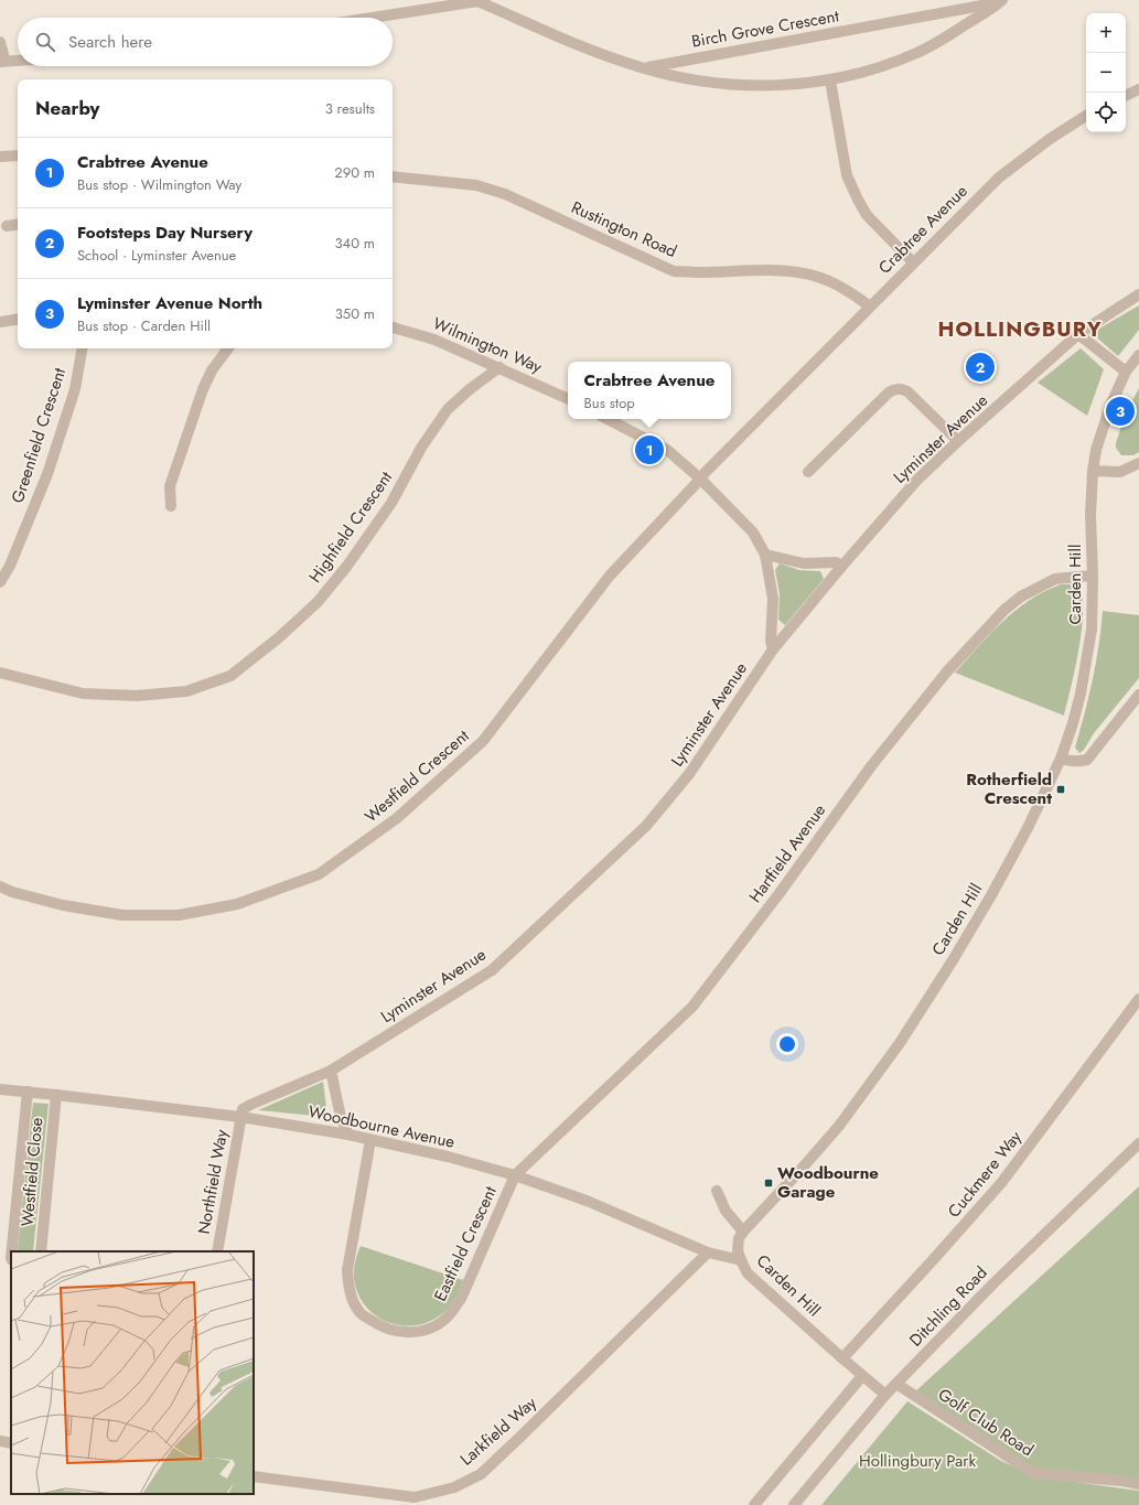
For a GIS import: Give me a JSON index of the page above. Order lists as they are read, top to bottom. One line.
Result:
{"streets":{"street":["Birch Grove Crescent","Rustington Road","Crabtree Avenue","Wilmington Way","Greenfield Crescent","Lyminster Avenue","Highfield Crescent","Carden Hill","Westfield Crescent","Hartfield Avenue","Woodbourne Avenue","Westfield Close","Cuckmere Way","Northfield Way","Eastfield Crescent","Ditchling Road","Golf Club Road","Larkfield Way"]},"crossings":[["Rustington Road","Crabtree Avenue"],["Crabtree Avenue","Westfield Crescent"],["Wilmington Way","Highfield Crescent"],["Lyminster Avenue","Woodbourne Avenue"],["Lyminster Avenue","Northfield Way"],["Carden Hill","Hartfield Avenue"],["Carden Hill","Woodbourne Avenue"],["Carden Hill","Cuckmere Way"],["Carden Hill","Ditchling Road"],["Hartfield Avenue","Woodbourne Avenue"],["Hartfield Avenue","Eastfield Crescent"],["Woodbourne Avenue","Westfield Close"],["Woodbourne Avenue","Northfield Way"],["Woodbourne Avenue","Eastfield Crescent"],["Woodbourne Avenue","Larkfield Way"],["Ditchling Road","Golf Club Road"]],"districts":["HOLLINGBURY"],"parks":["Hollingbury Park"],"places":{"transit":["Rotherfield Crescent","Woodbourne Garage"]},"page":{"map_buttons":["+","−"],"search":"Search here","heading":["Nearby","3 results"],"list":[{"mark":"1","name":"Crabtree Avenue","note":"Bus stop · Wilmington Way","value":"290 m"},{"mark":"2","name":"Footsteps Day Nursery","note":"School · Lyminster Avenue","value":"340 m"},{"mark":"3","name":"Lyminster Avenue North","note":"Bus stop · Carden Hill","value":"350 m"}],"pins":["2","3","1"],"popup":["Crabtree Avenue","Bus stop"]}}
